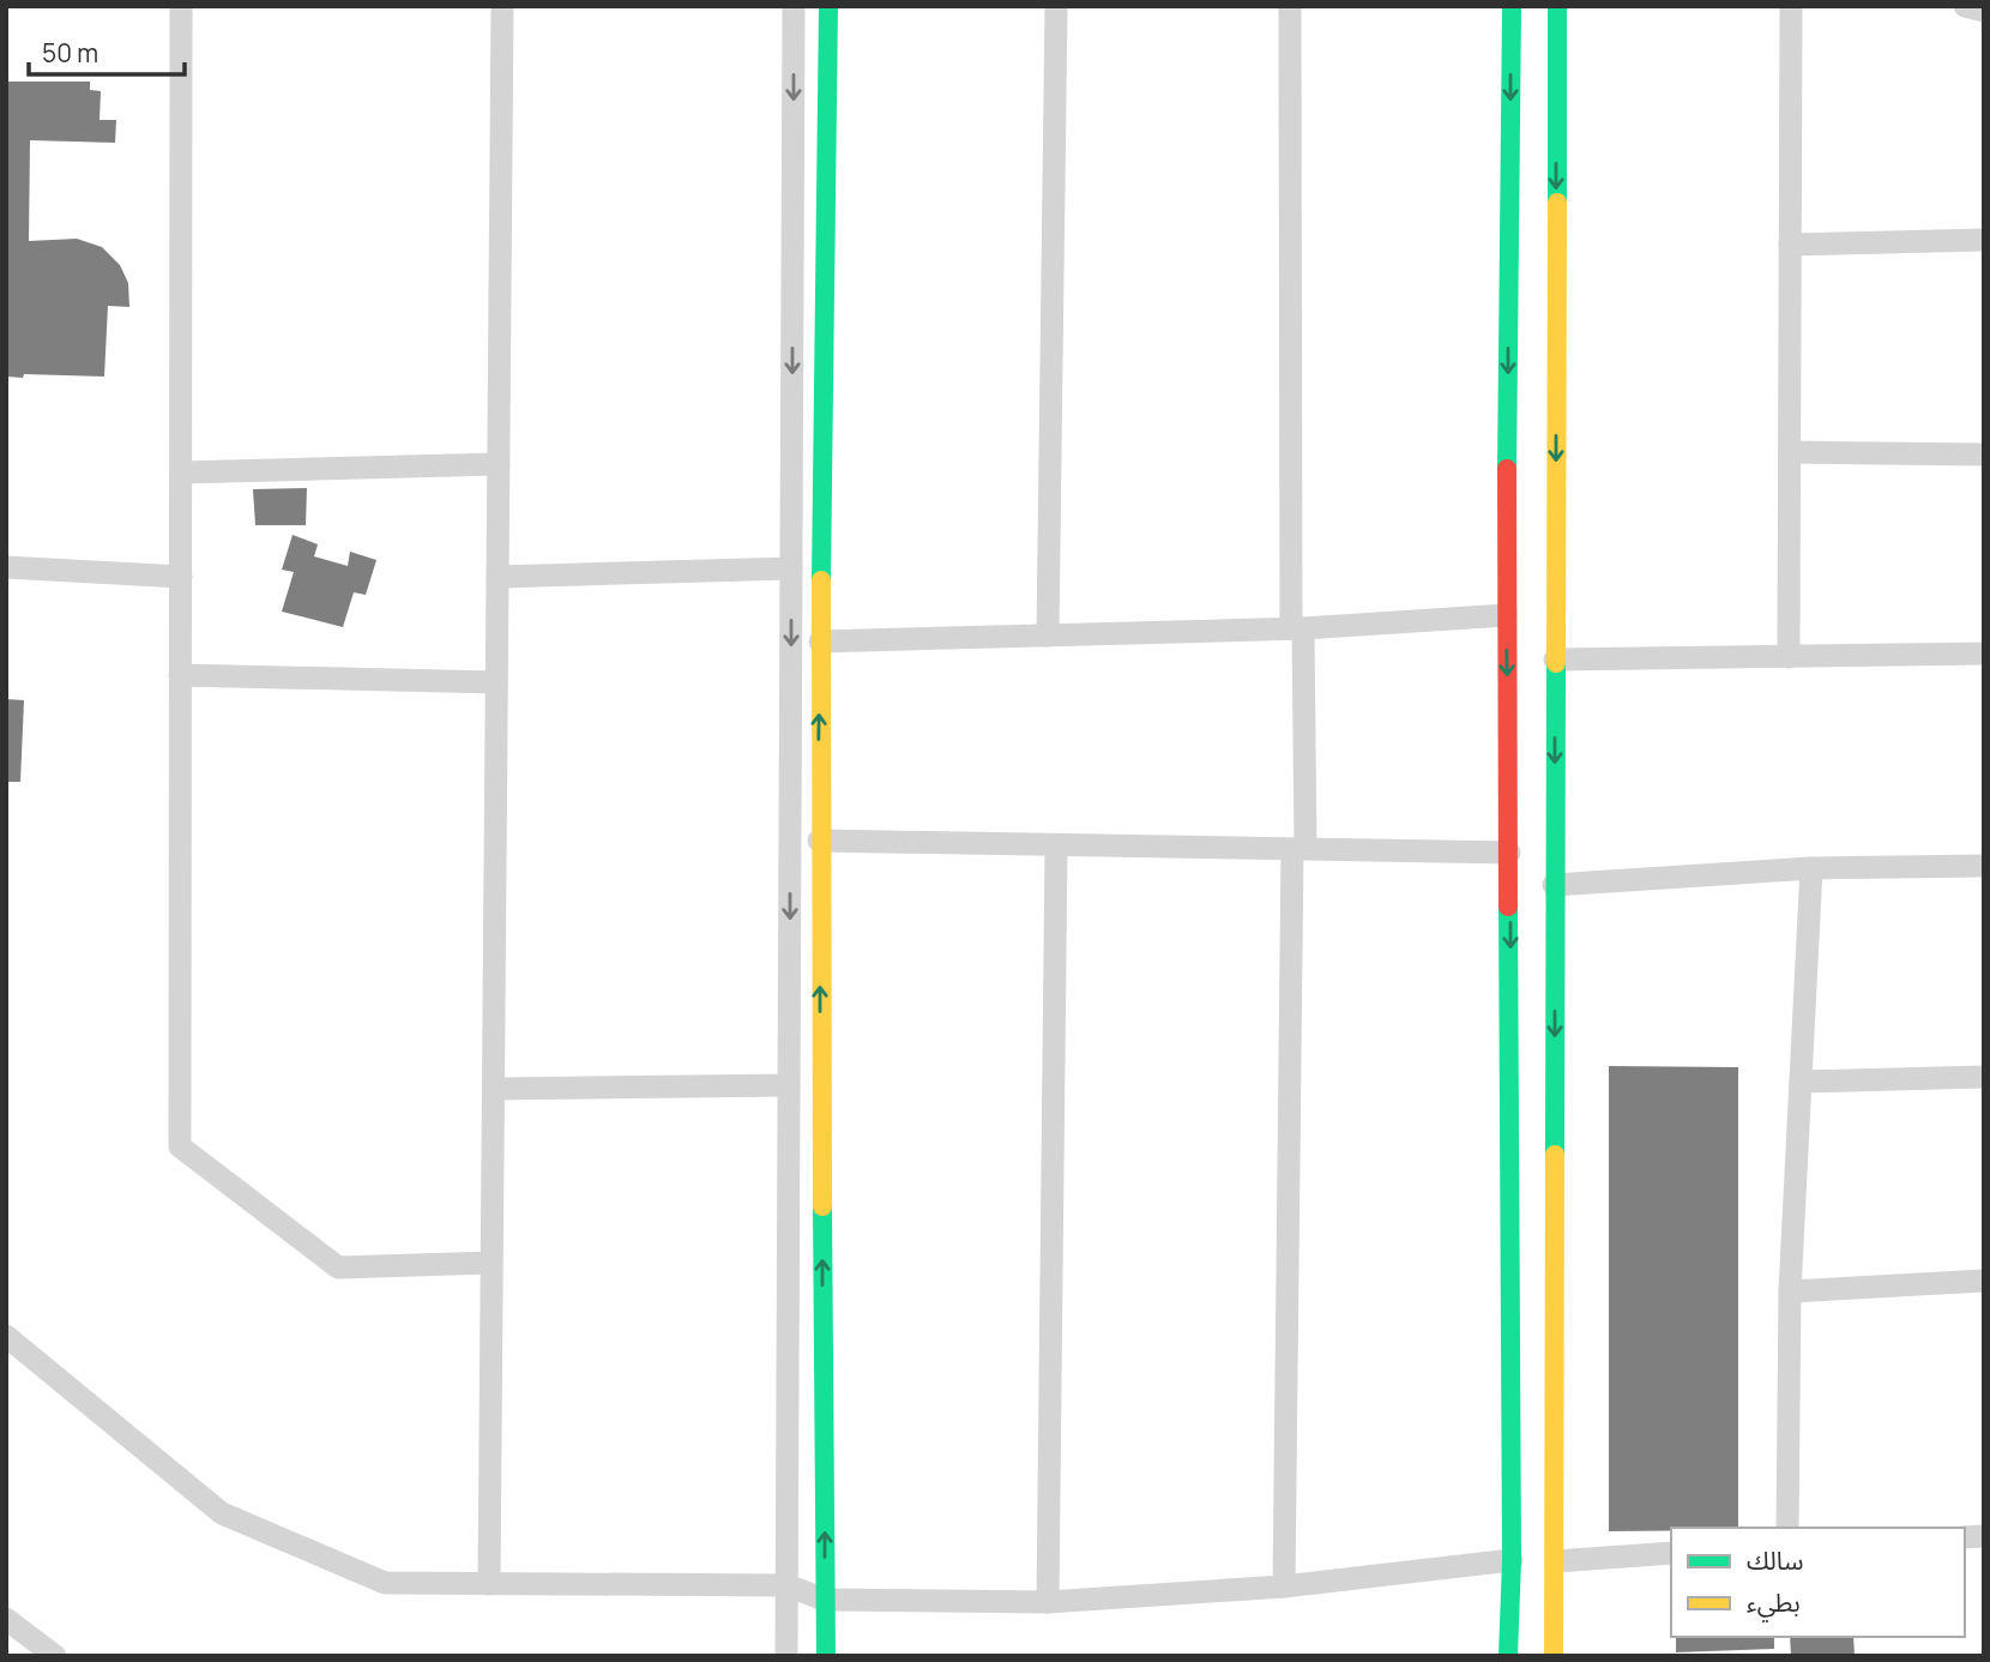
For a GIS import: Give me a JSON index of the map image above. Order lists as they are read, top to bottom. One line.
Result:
{"legend":["سالك","بطيء"],"scale_bar":"50 m"}
